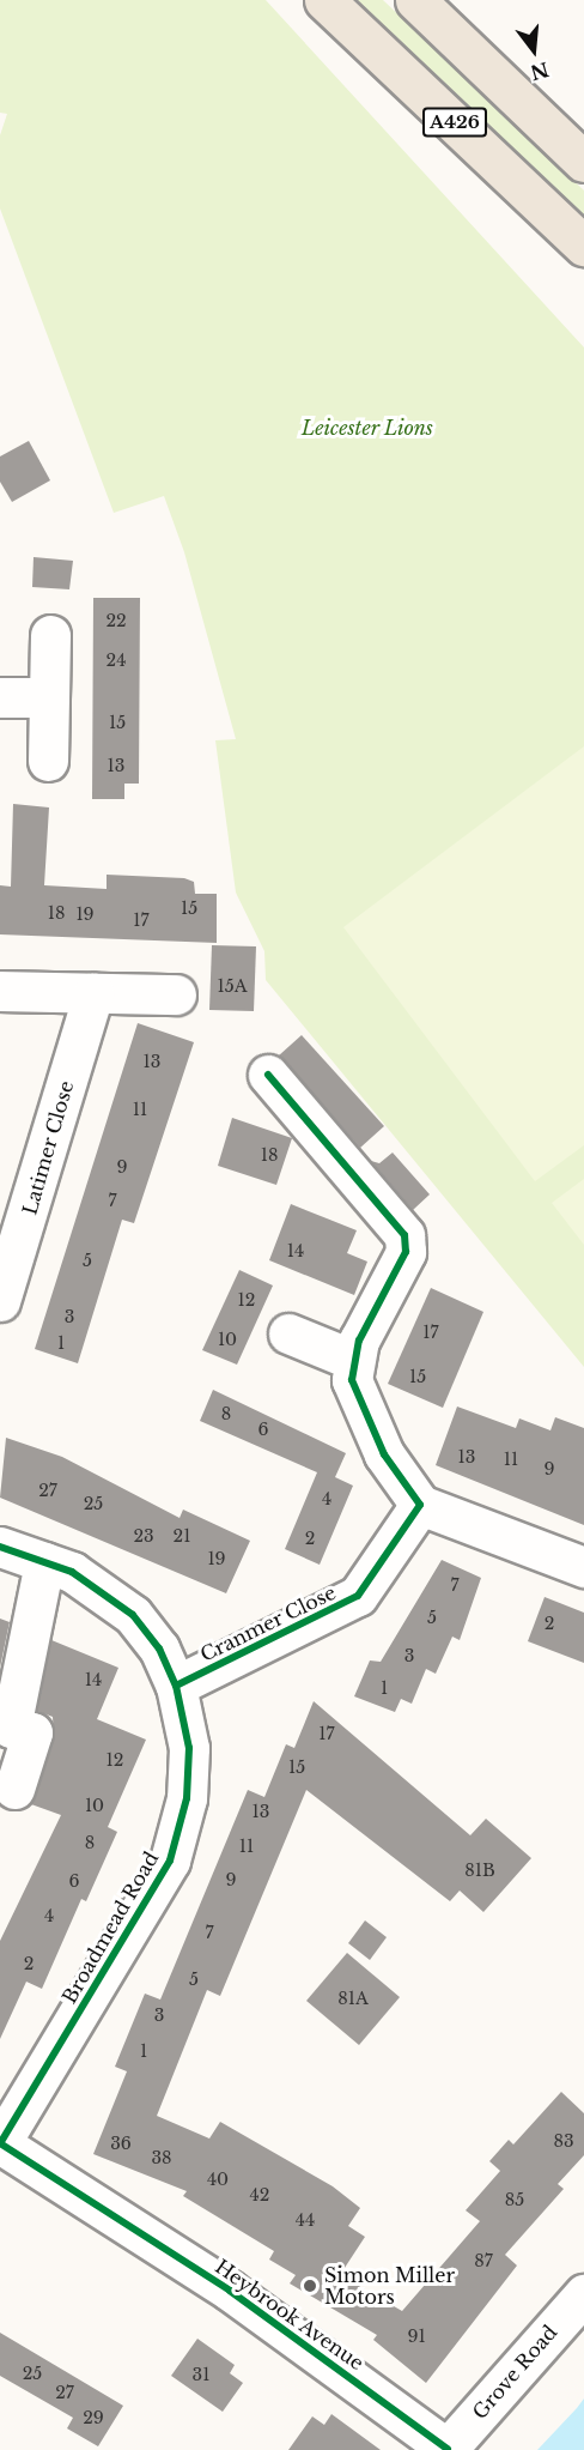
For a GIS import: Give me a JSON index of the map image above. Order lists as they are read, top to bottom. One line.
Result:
{"streets":{"main road":["A426"],"street":["Latimer Close","Cranmer Close","Broadmead Road","Heybrook Avenue","Grove Road"]},"crossings":[["Cranmer Close","Broadmead Road"],["Broadmead Road","Heybrook Avenue"],["Heybrook Avenue","Grove Road"]],"parks":["Leicester Lions"],"places":["Simon Miller Motors"],"house_numbers":["22","24","15","13","15","18","19","17","15A","13","11","18","9","7","14","5","12","3","17","10","1","15","8","6","13","11","9","27","4","25","23","21","2","19","7","5","2","3","14","1","17","12","15","10","13","8","11","81B","9","6","4","7","2","5","81A","3","1","83","36","38","40","42","85","44","87","91","25","31","27","29"],"north":"bottom"}
